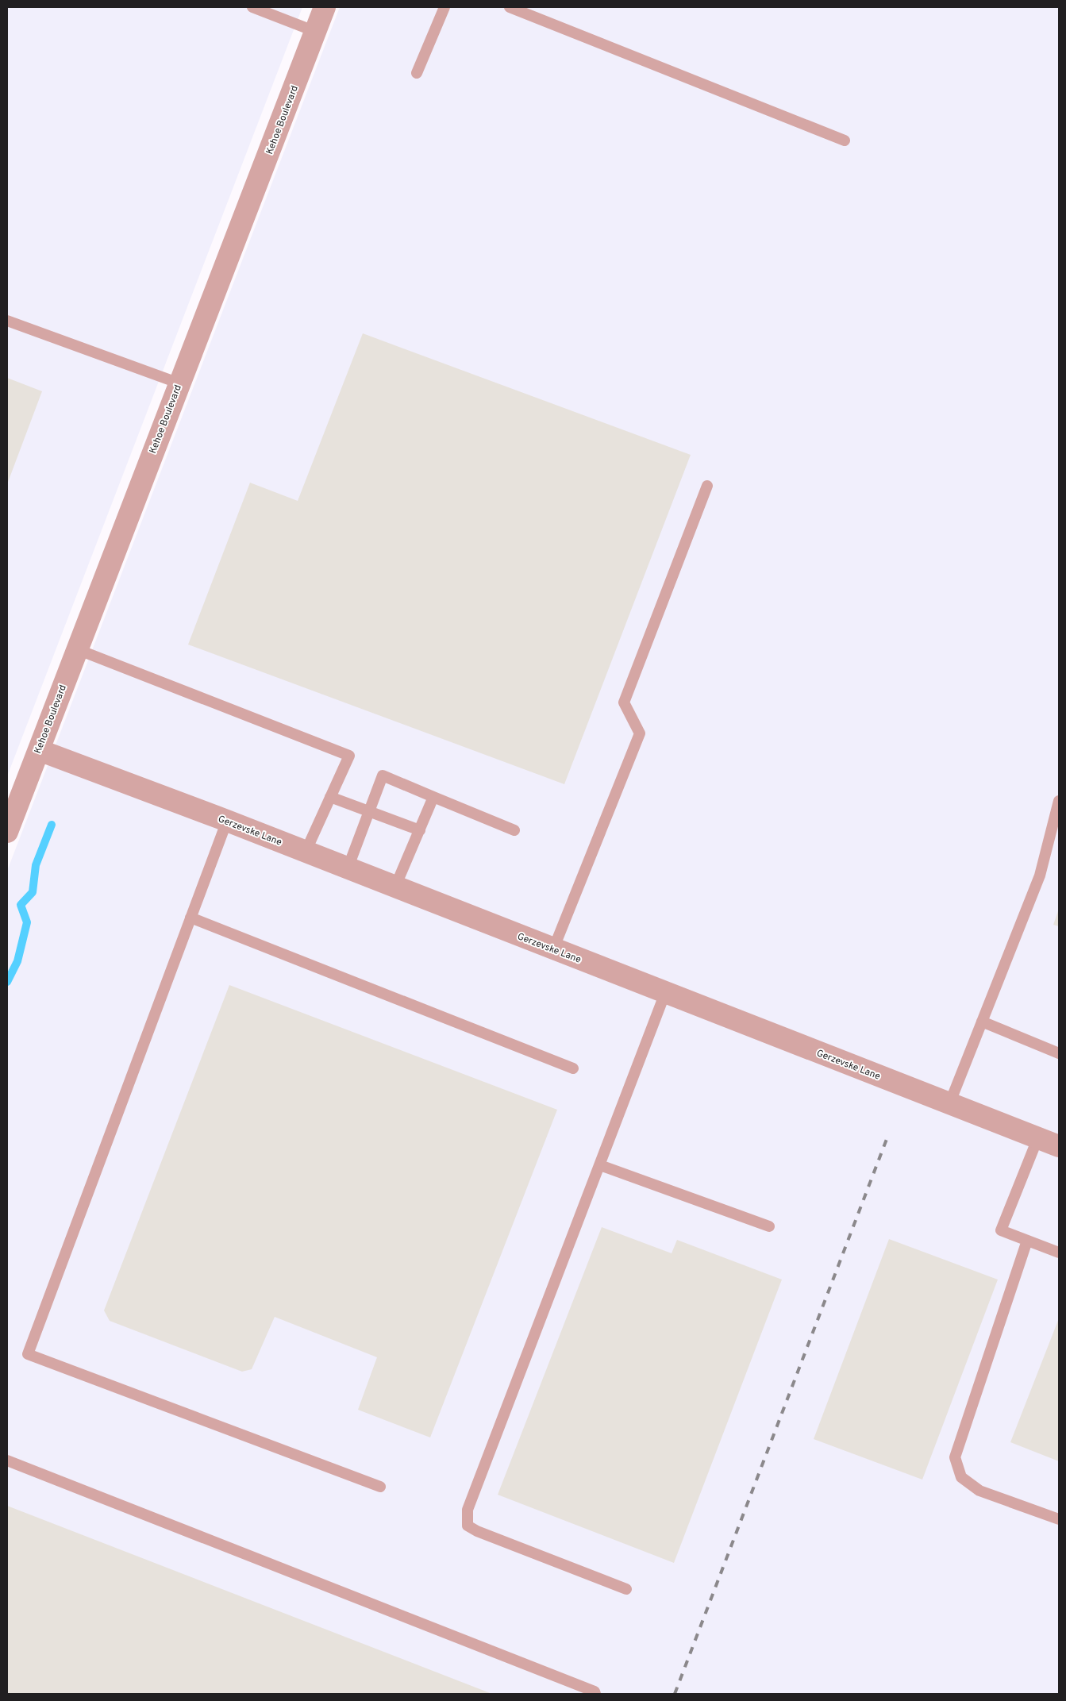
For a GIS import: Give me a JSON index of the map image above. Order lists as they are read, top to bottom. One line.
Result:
{"streets":{"street":["Kehoe Boulevard","Gerzevske Lane"]},"crossings":[["Kehoe Boulevard","Gerzevske Lane"]]}
